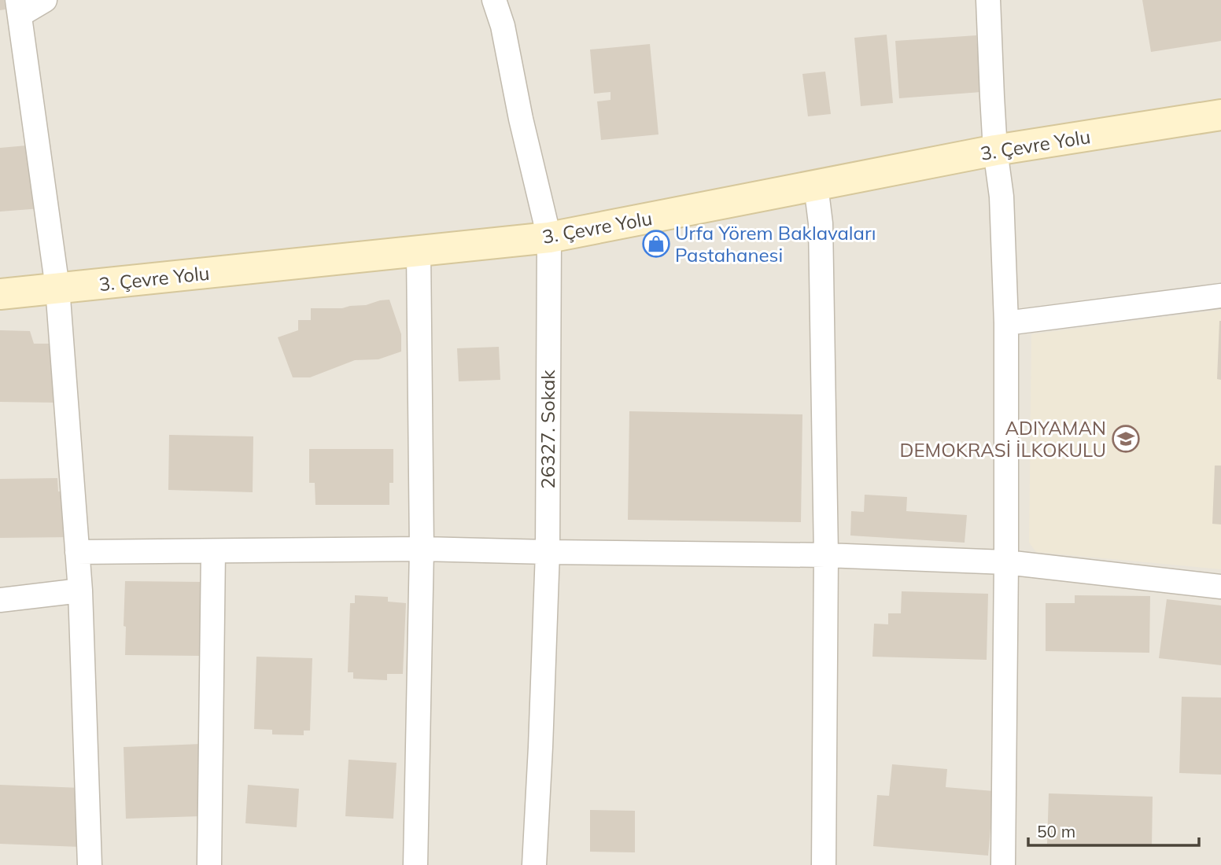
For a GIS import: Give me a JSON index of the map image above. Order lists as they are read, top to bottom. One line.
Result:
{"streets":{"main road":["3. Çevre Yolu"],"street":["26327. Sokak"]},"crossings":[["3. Çevre Yolu","26327. Sokak"]],"places":{"shop":["Urfa Yörem Baklavaları Pastahanesi"],"school or university":["ADIYAMAN DEMOKRASİ İLKOKULU"]},"scale_bar":"50 m"}
